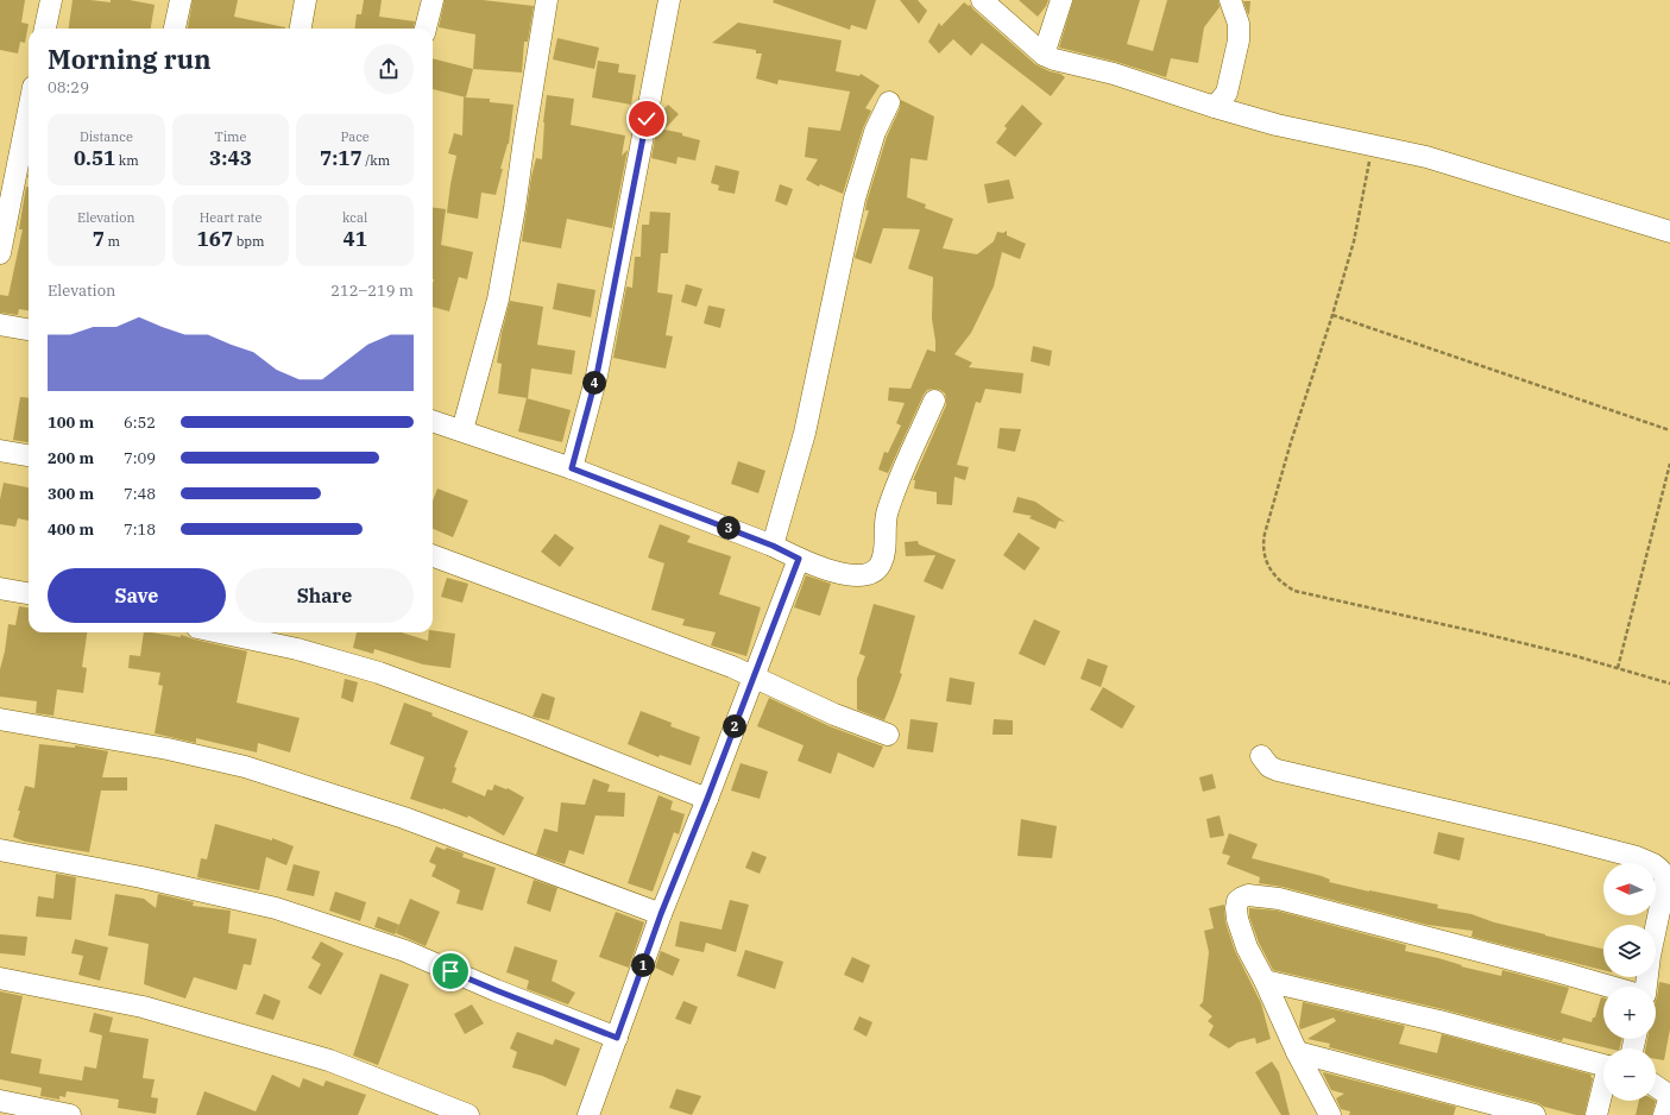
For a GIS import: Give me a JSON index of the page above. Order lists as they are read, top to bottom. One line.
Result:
{"north":"left","page":{"heading":["Morning run","08:29"],"stats":[["Distance","0.51 km"],["Time","3:43"],["Pace","7:17 /km"],["Elevation","7 m"],["Heart rate","167 bpm"],["kcal","41"]],"chart":["Elevation","212–219 m"],"pins":["4","3","2","1"],"list":[{"name":"100 m","note":"6:52"},{"name":"200 m","note":"7:09"},{"name":"300 m","note":"7:48"},{"name":"400 m","note":"7:18"}],"buttons":["Save","Share"],"map_buttons":["+","−"]}}
